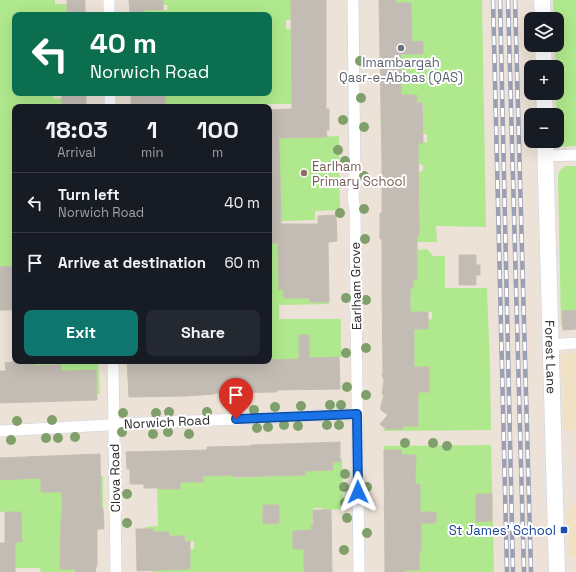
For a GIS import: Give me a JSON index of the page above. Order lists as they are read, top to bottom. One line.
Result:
{"streets":{"street":["Earlham Grove","Forest Lane","Norwich Road","Clova Road"]},"crossings":[["Earlham Grove","Norwich Road"],["Norwich Road","Clova Road"]],"places":{"other":["Imambargah Qasr-e-Abbas (QAS)","Earlham Primary School"],"transit":["St James' School"]},"page":{"map_buttons":["+","−"],"turn":["40 m","Norwich Road"],"eta":["18:03","Arrival","1","min","100","m"],"list":[{"name":"Turn left","note":"Norwich Road","value":"40 m"},{"name":"Arrive at destination","value":"60 m"}],"buttons":["Exit","Share"]}}
